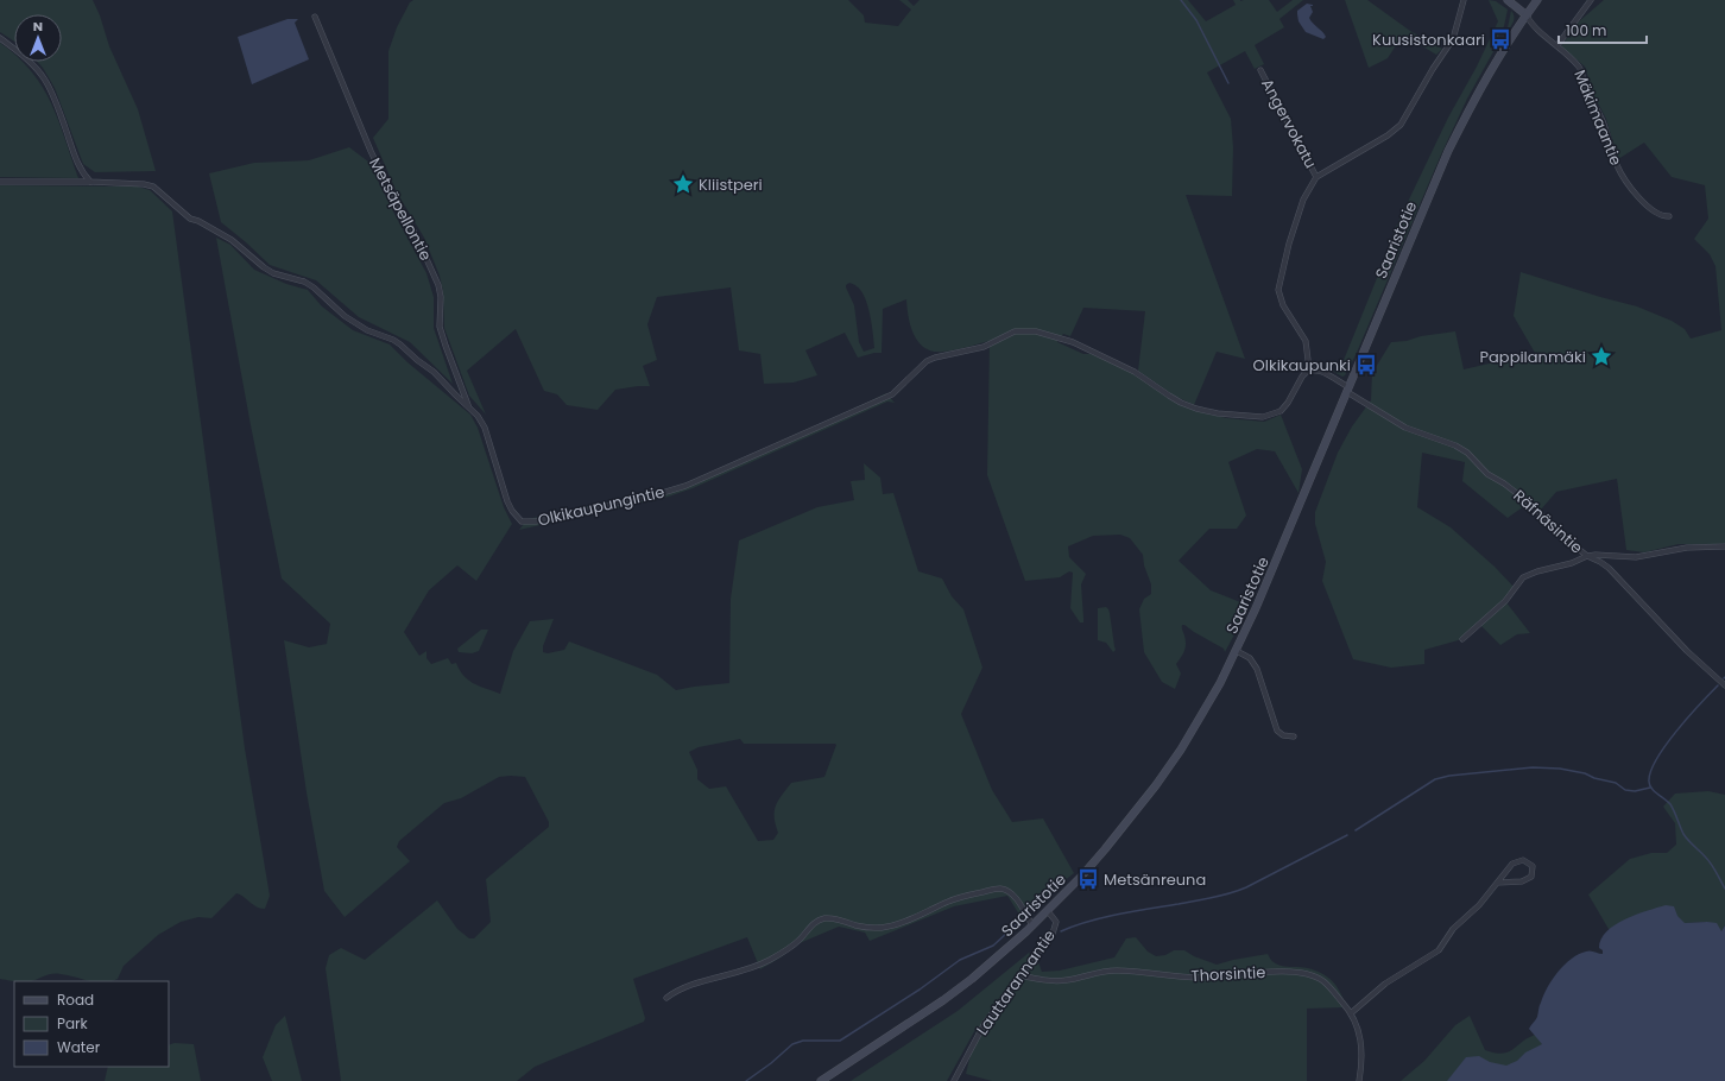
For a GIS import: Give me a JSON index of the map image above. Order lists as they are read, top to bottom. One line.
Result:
{"streets":{"main road":["Saaristotie"],"street":["Mäkimaantie","Angervokatu","Metsäpellontie","Olkikaupungintie","Räfnäsintie","Thorsintie","Lauttarannantie"]},"crossings":[["Mäkimaantie","Saaristotie"],["Metsäpellontie","Olkikaupungintie"],["Saaristotie","Räfnäsintie"],["Saaristotie","Lauttarannantie"],["Thorsintie","Lauttarannantie"]],"places":{"bus stop":["Kuusistonkaari","Olkikaupunki","Metsänreuna"],"place":["Kliistperi","Pappilanmäki"]},"legend":["Road","Park","Water"],"scale_bar":"100 m","north":"top"}
